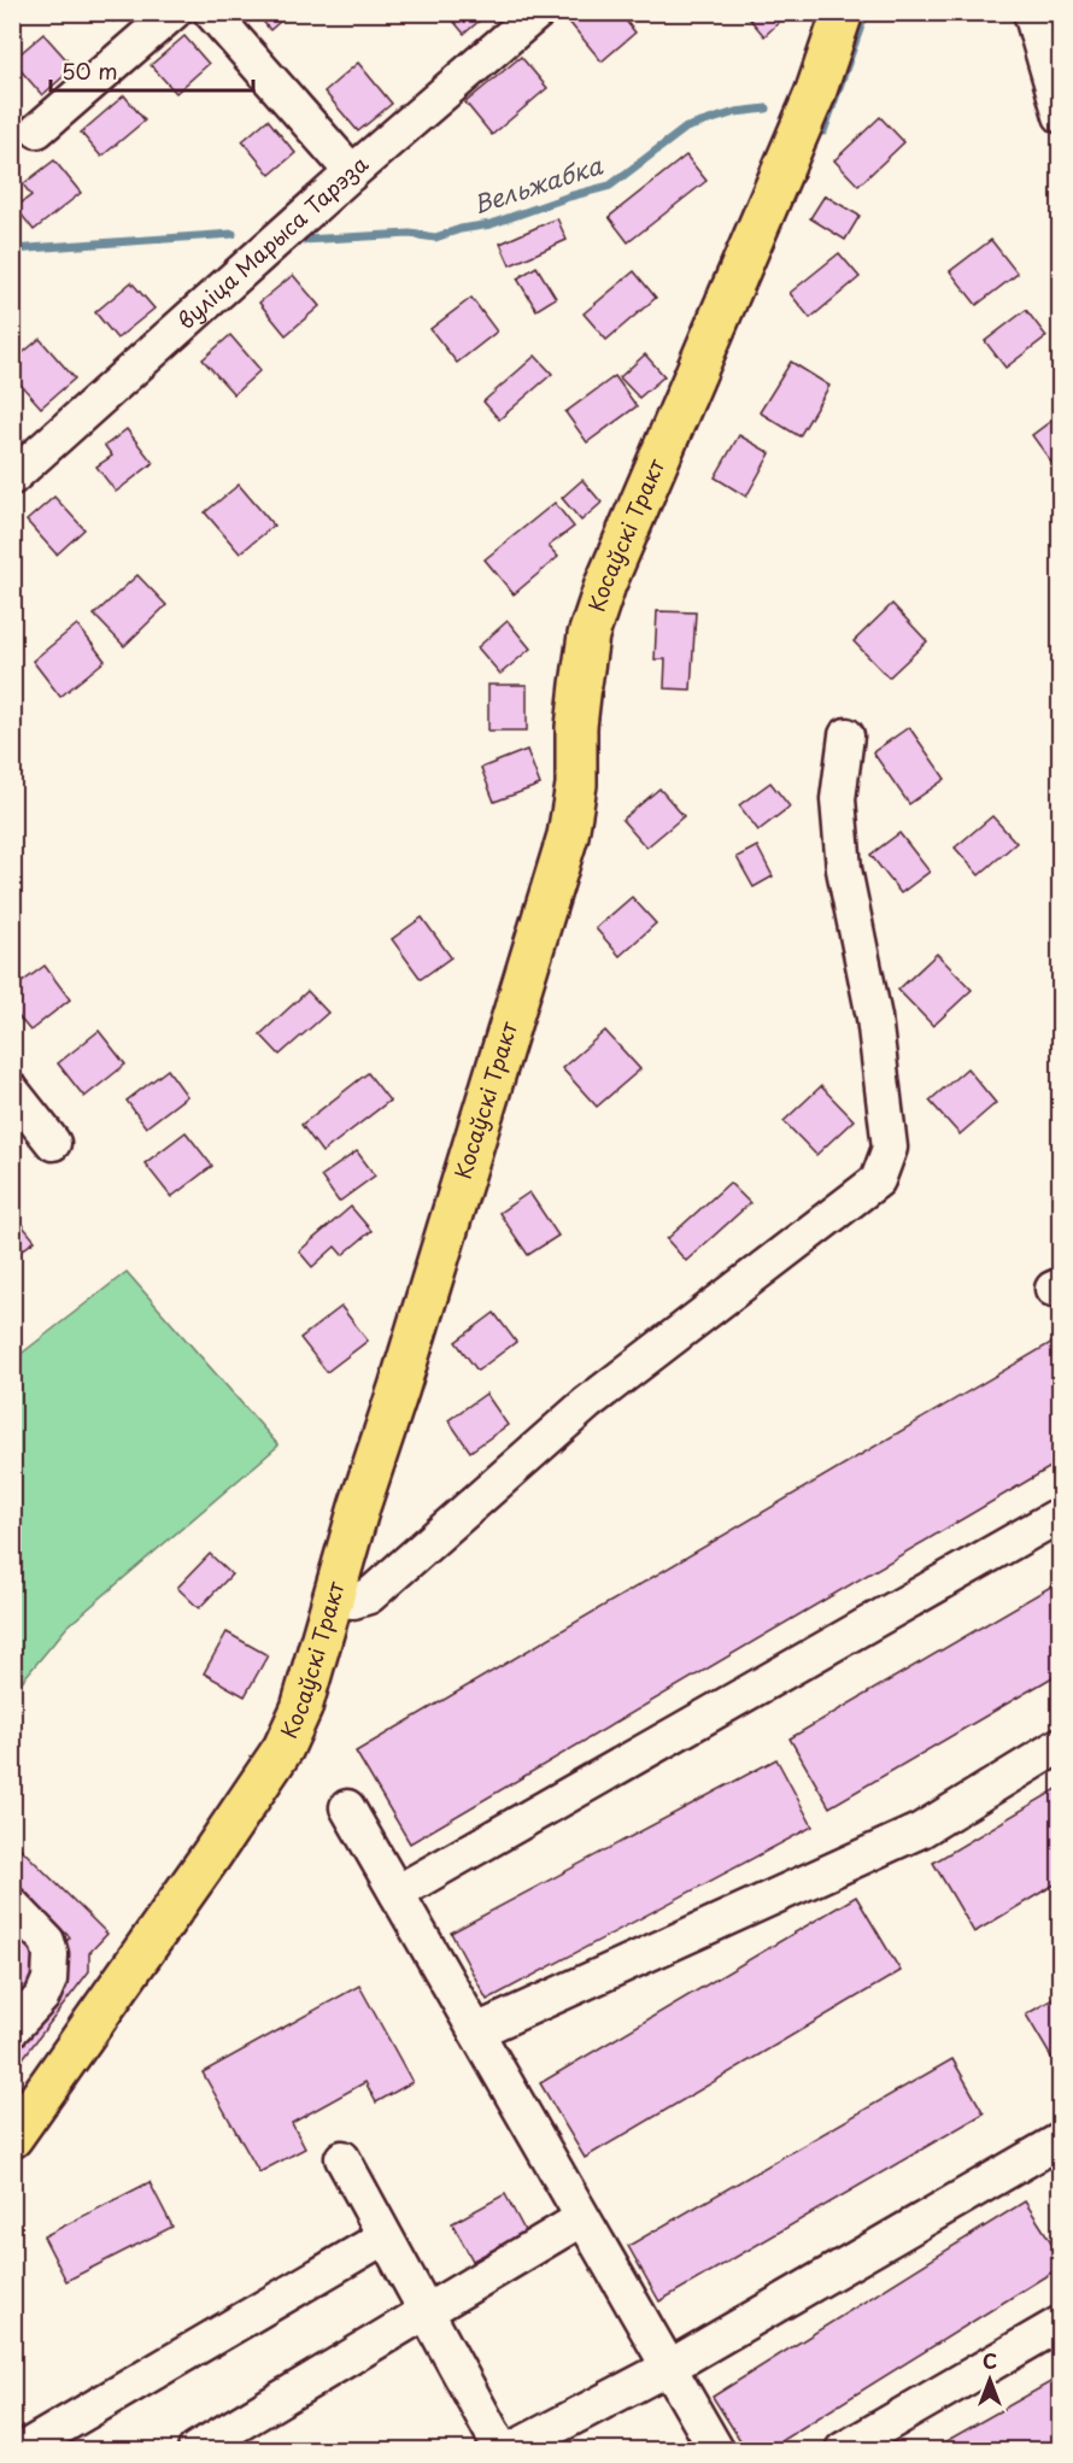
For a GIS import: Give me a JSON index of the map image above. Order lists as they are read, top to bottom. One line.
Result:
{"streets":{"main road":["Косаўскі Тракт"],"street":["вуліца Марыса Тарэза"]},"water":["Вельжабка"],"scale_bar":"50 m","north":"top"}
